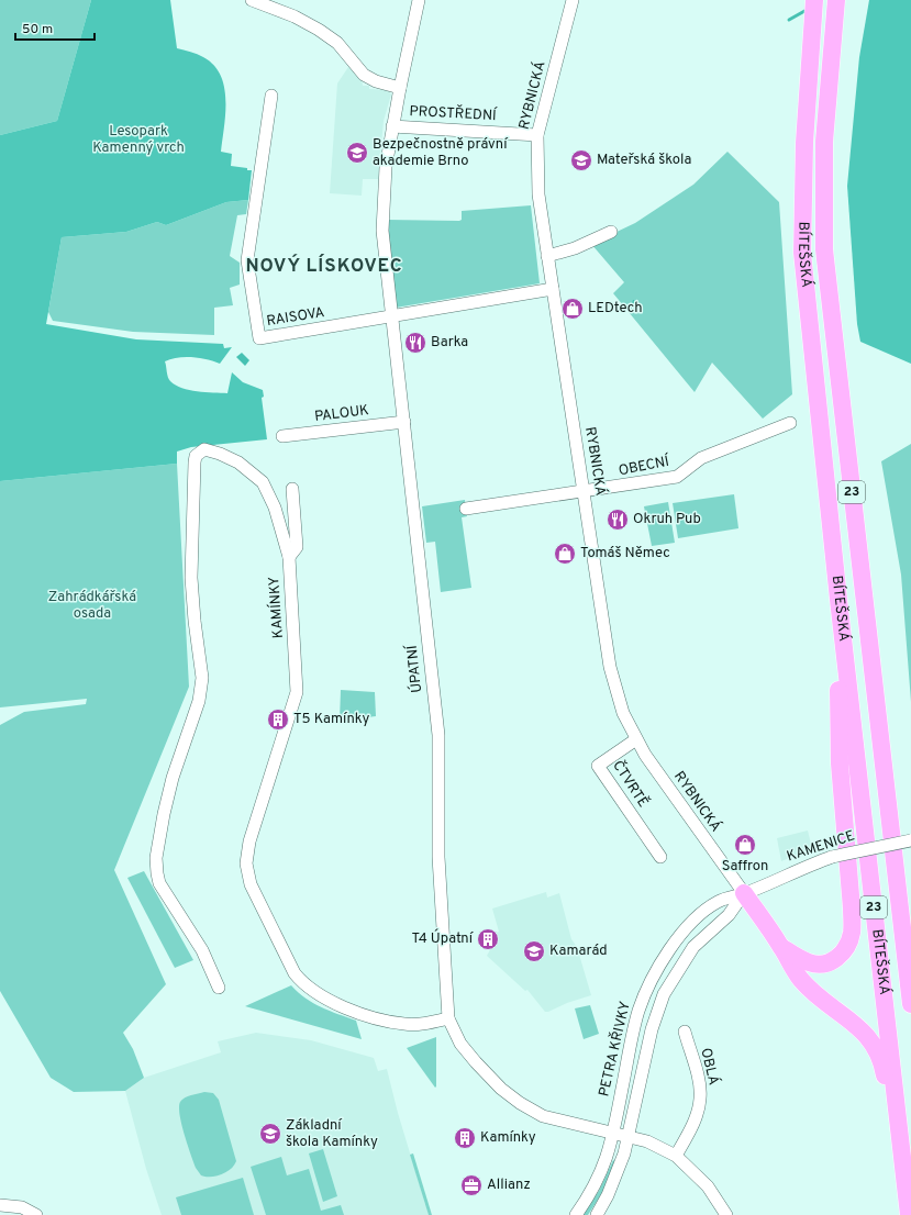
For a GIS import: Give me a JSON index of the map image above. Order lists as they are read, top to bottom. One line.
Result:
{"streets":{"highway":["BÍTEŠSKÁ","23"],"street":["RYBNICKÁ","PROSTŘEDNÍ","RAISOVA","PALOUK","OBECNÍ","KAMÍNKY","ÚPATNÍ","ČTVRTĚ","KAMENICE","PETRA KŘIVKY","OBLÁ"]},"crossings":[["RYBNICKÁ","PROSTŘEDNÍ"],["RYBNICKÁ","RAISOVA"],["RYBNICKÁ","OBECNÍ"],["RYBNICKÁ","ČTVRTĚ"],["RYBNICKÁ","KAMENICE"],["RYBNICKÁ","PETRA KŘIVKY"],["PROSTŘEDNÍ","ÚPATNÍ"],["RAISOVA","ÚPATNÍ"],["PALOUK","ÚPATNÍ"],["KAMÍNKY","ÚPATNÍ"],["KAMENICE","PETRA KŘIVKY"]],"districts":["NOVÝ LÍSKOVEC"],"parks":["Lesopark Kamenný vrch","Zahrádkářská osada"],"places":{"school or university":["Bezpečnostně právní akademie Brno","Mateřská škola","Kamarád","Základní škola Kamínky"],"shop":["LEDtech","Tomáš Němec","Saffron"],"restaurant":["Barka","Okruh Pub"],"building":["T5 Kamínky","T4 Úpatní","Kamínky"],"office":["Allianz"]},"scale_bar":"50 m"}
